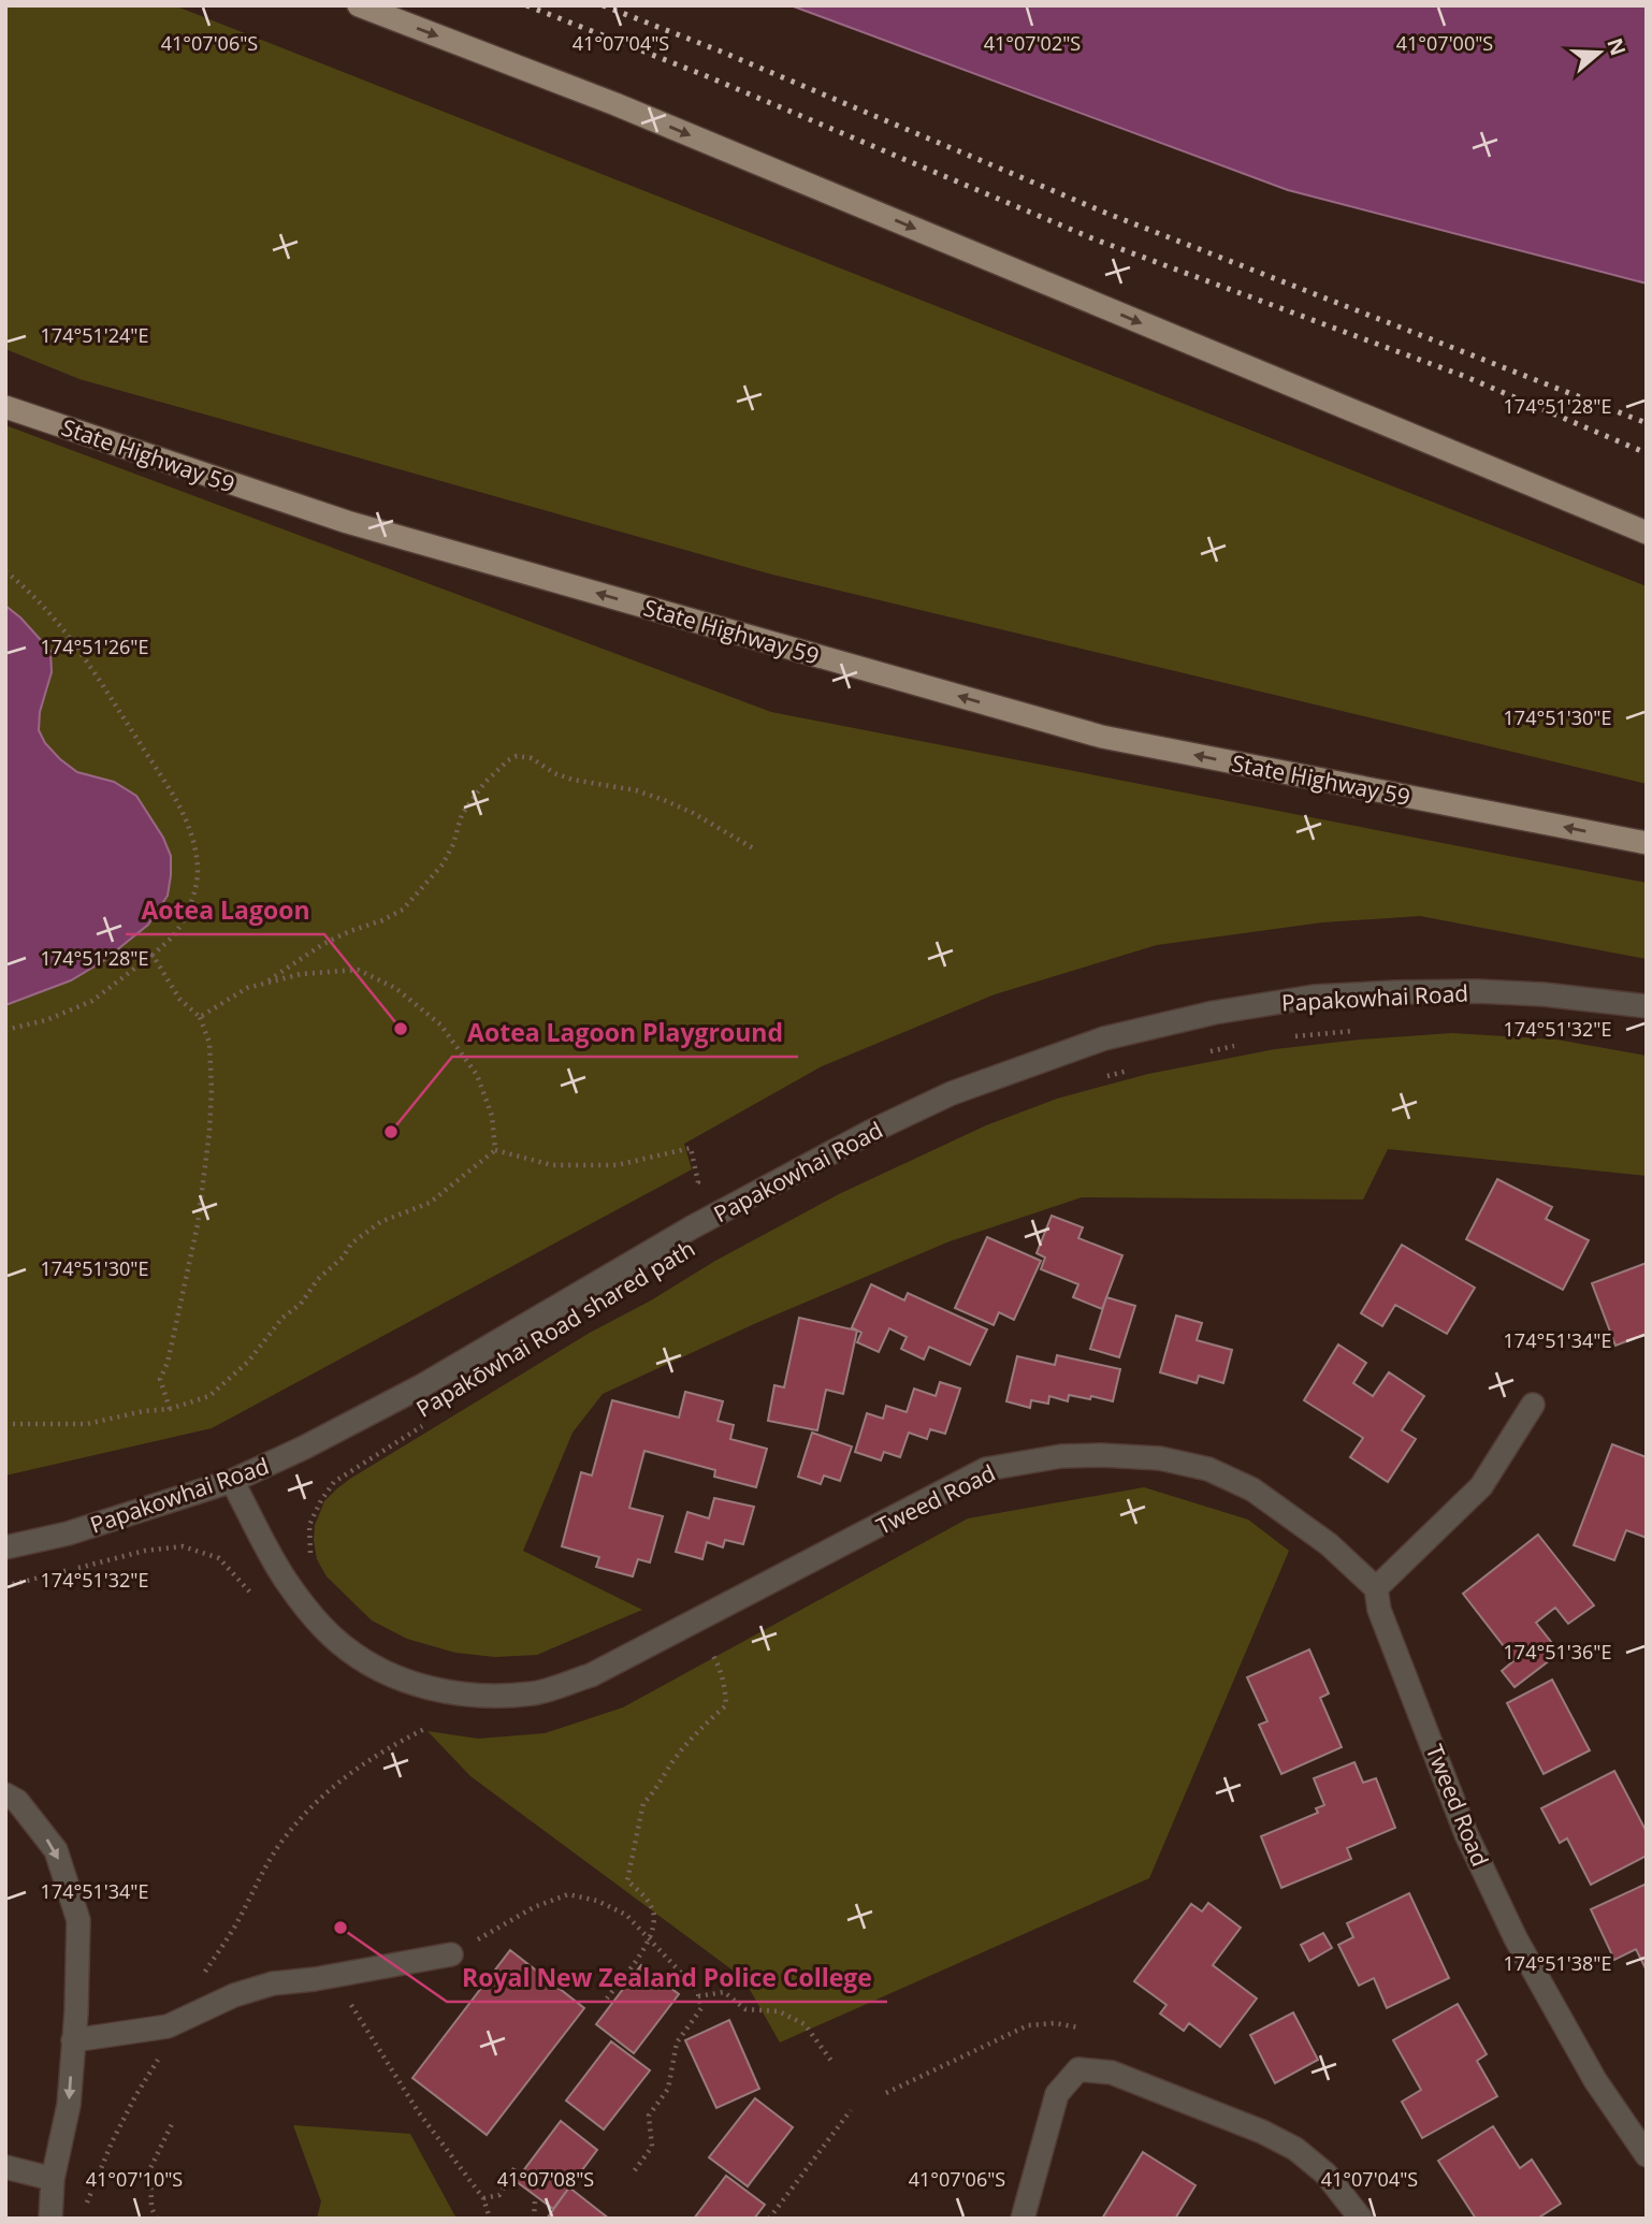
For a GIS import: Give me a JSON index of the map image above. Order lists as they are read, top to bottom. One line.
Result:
{"streets":{"main road":["State Highway 59"],"street":["Papakowhai Road","Tweed Road"],"path":["Papakōwhai Road shared path"]},"crossings":[["Papakowhai Road","Tweed Road"],["Papakōwhai Road shared path","Tweed Road"]],"one_way":["State Highway 59"],"places":["Aotea Lagoon","Aotea Lagoon Playground","Royal New Zealand Police College"],"north":"right","coordinates":["41°07'06\"S","41°07'04\"S","41°07'02\"S","41°07'00\"S","174°51'24\"E","174°51'28\"E","174°51'26\"E","174°51'30\"E","174°51'32\"E","174°51'34\"E","174°51'36\"E","174°51'38\"E","41°07'10\"S","41°07'08\"S"]}
